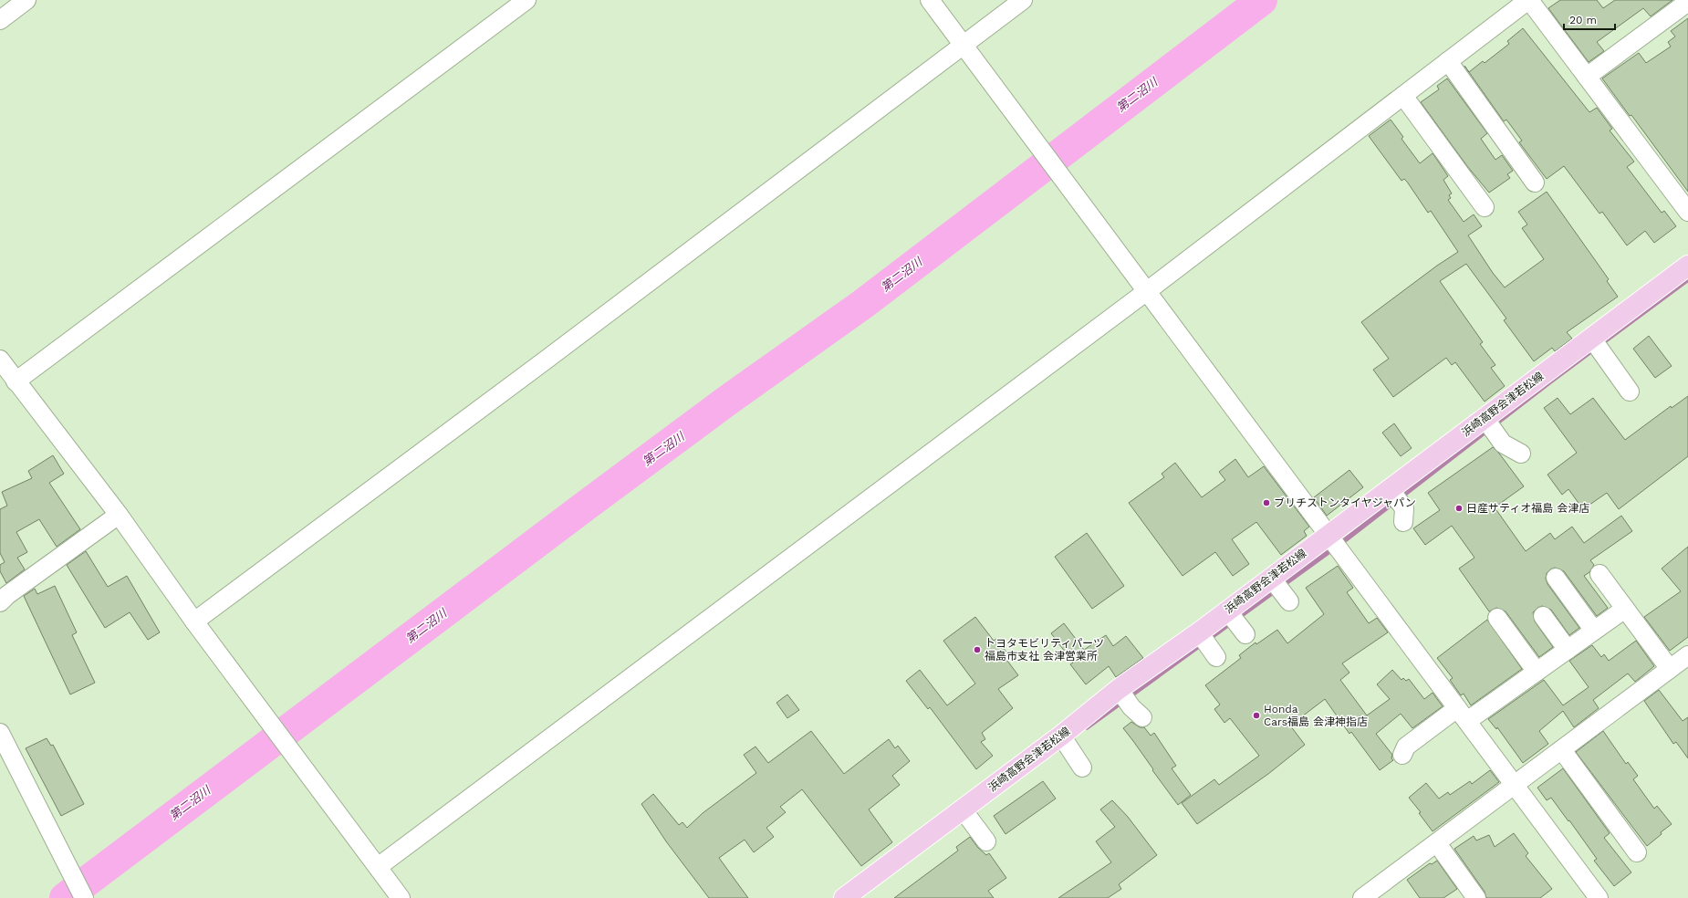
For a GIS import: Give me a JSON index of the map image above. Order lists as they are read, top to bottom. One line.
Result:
{"streets":{"main road":["浜崎高野会津若松線"]},"water":["第二沼川"],"places":["ブリチストンタイヤジャパン","日産サティオ福島 会津店","トヨタモビリティパーツ 福島市支社 会津営業所","Honda Cars福島 会津神指店"],"scale_bar":"20 m"}
